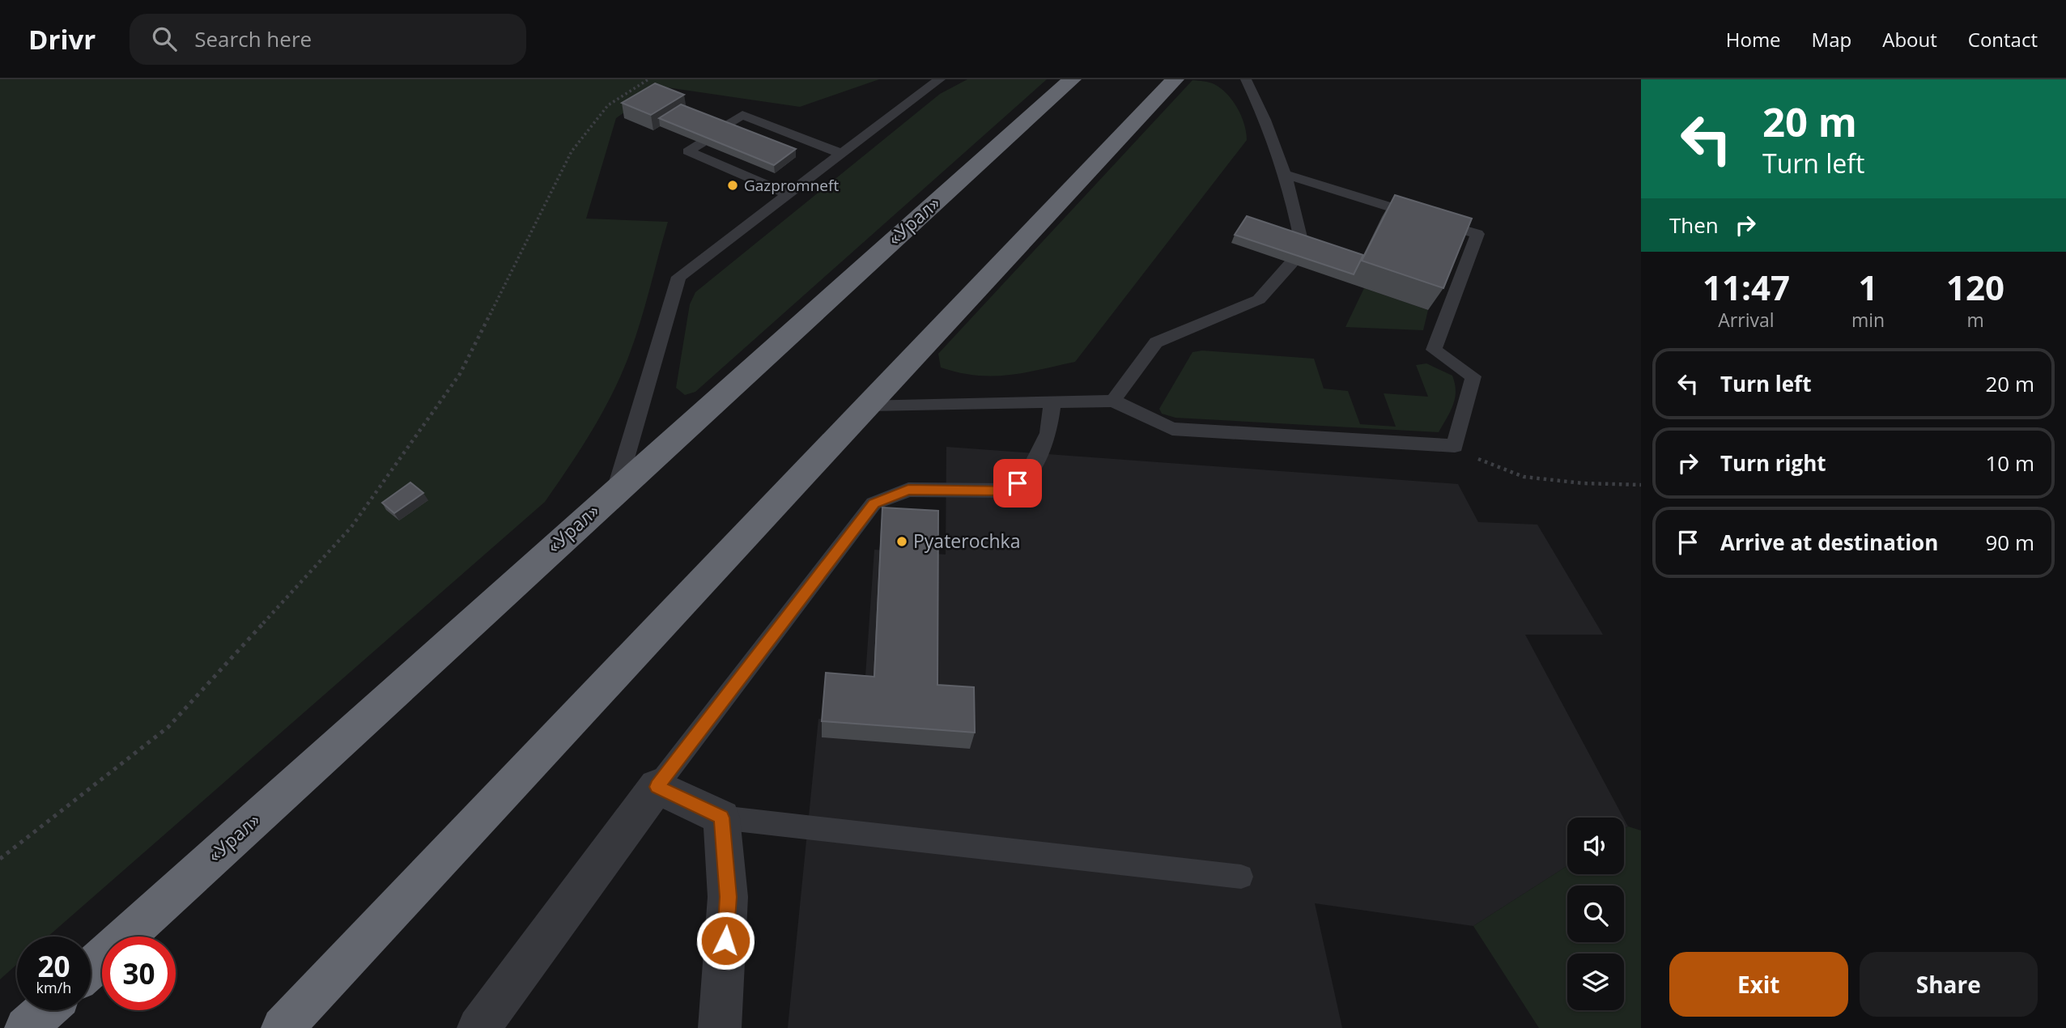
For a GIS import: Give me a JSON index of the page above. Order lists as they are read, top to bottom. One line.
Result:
{"streets":{"highway":["«Урал»"]},"places":["Gazpromneft","Pyaterochka"],"page":{"header":"Drivr","search":"Search here","nav":["Home","Map","About","Contact"],"turn":["20 m","Turn left"],"then":"Then","eta":["11:47","Arrival","1","min","120","m"],"list":[{"name":"Turn left","value":"20 m"},{"name":"Turn right","value":"10 m"},{"name":"Arrive at destination","value":"90 m"}],"speed":"20 km/h","limit":"30","buttons":["Exit","Share"]}}
